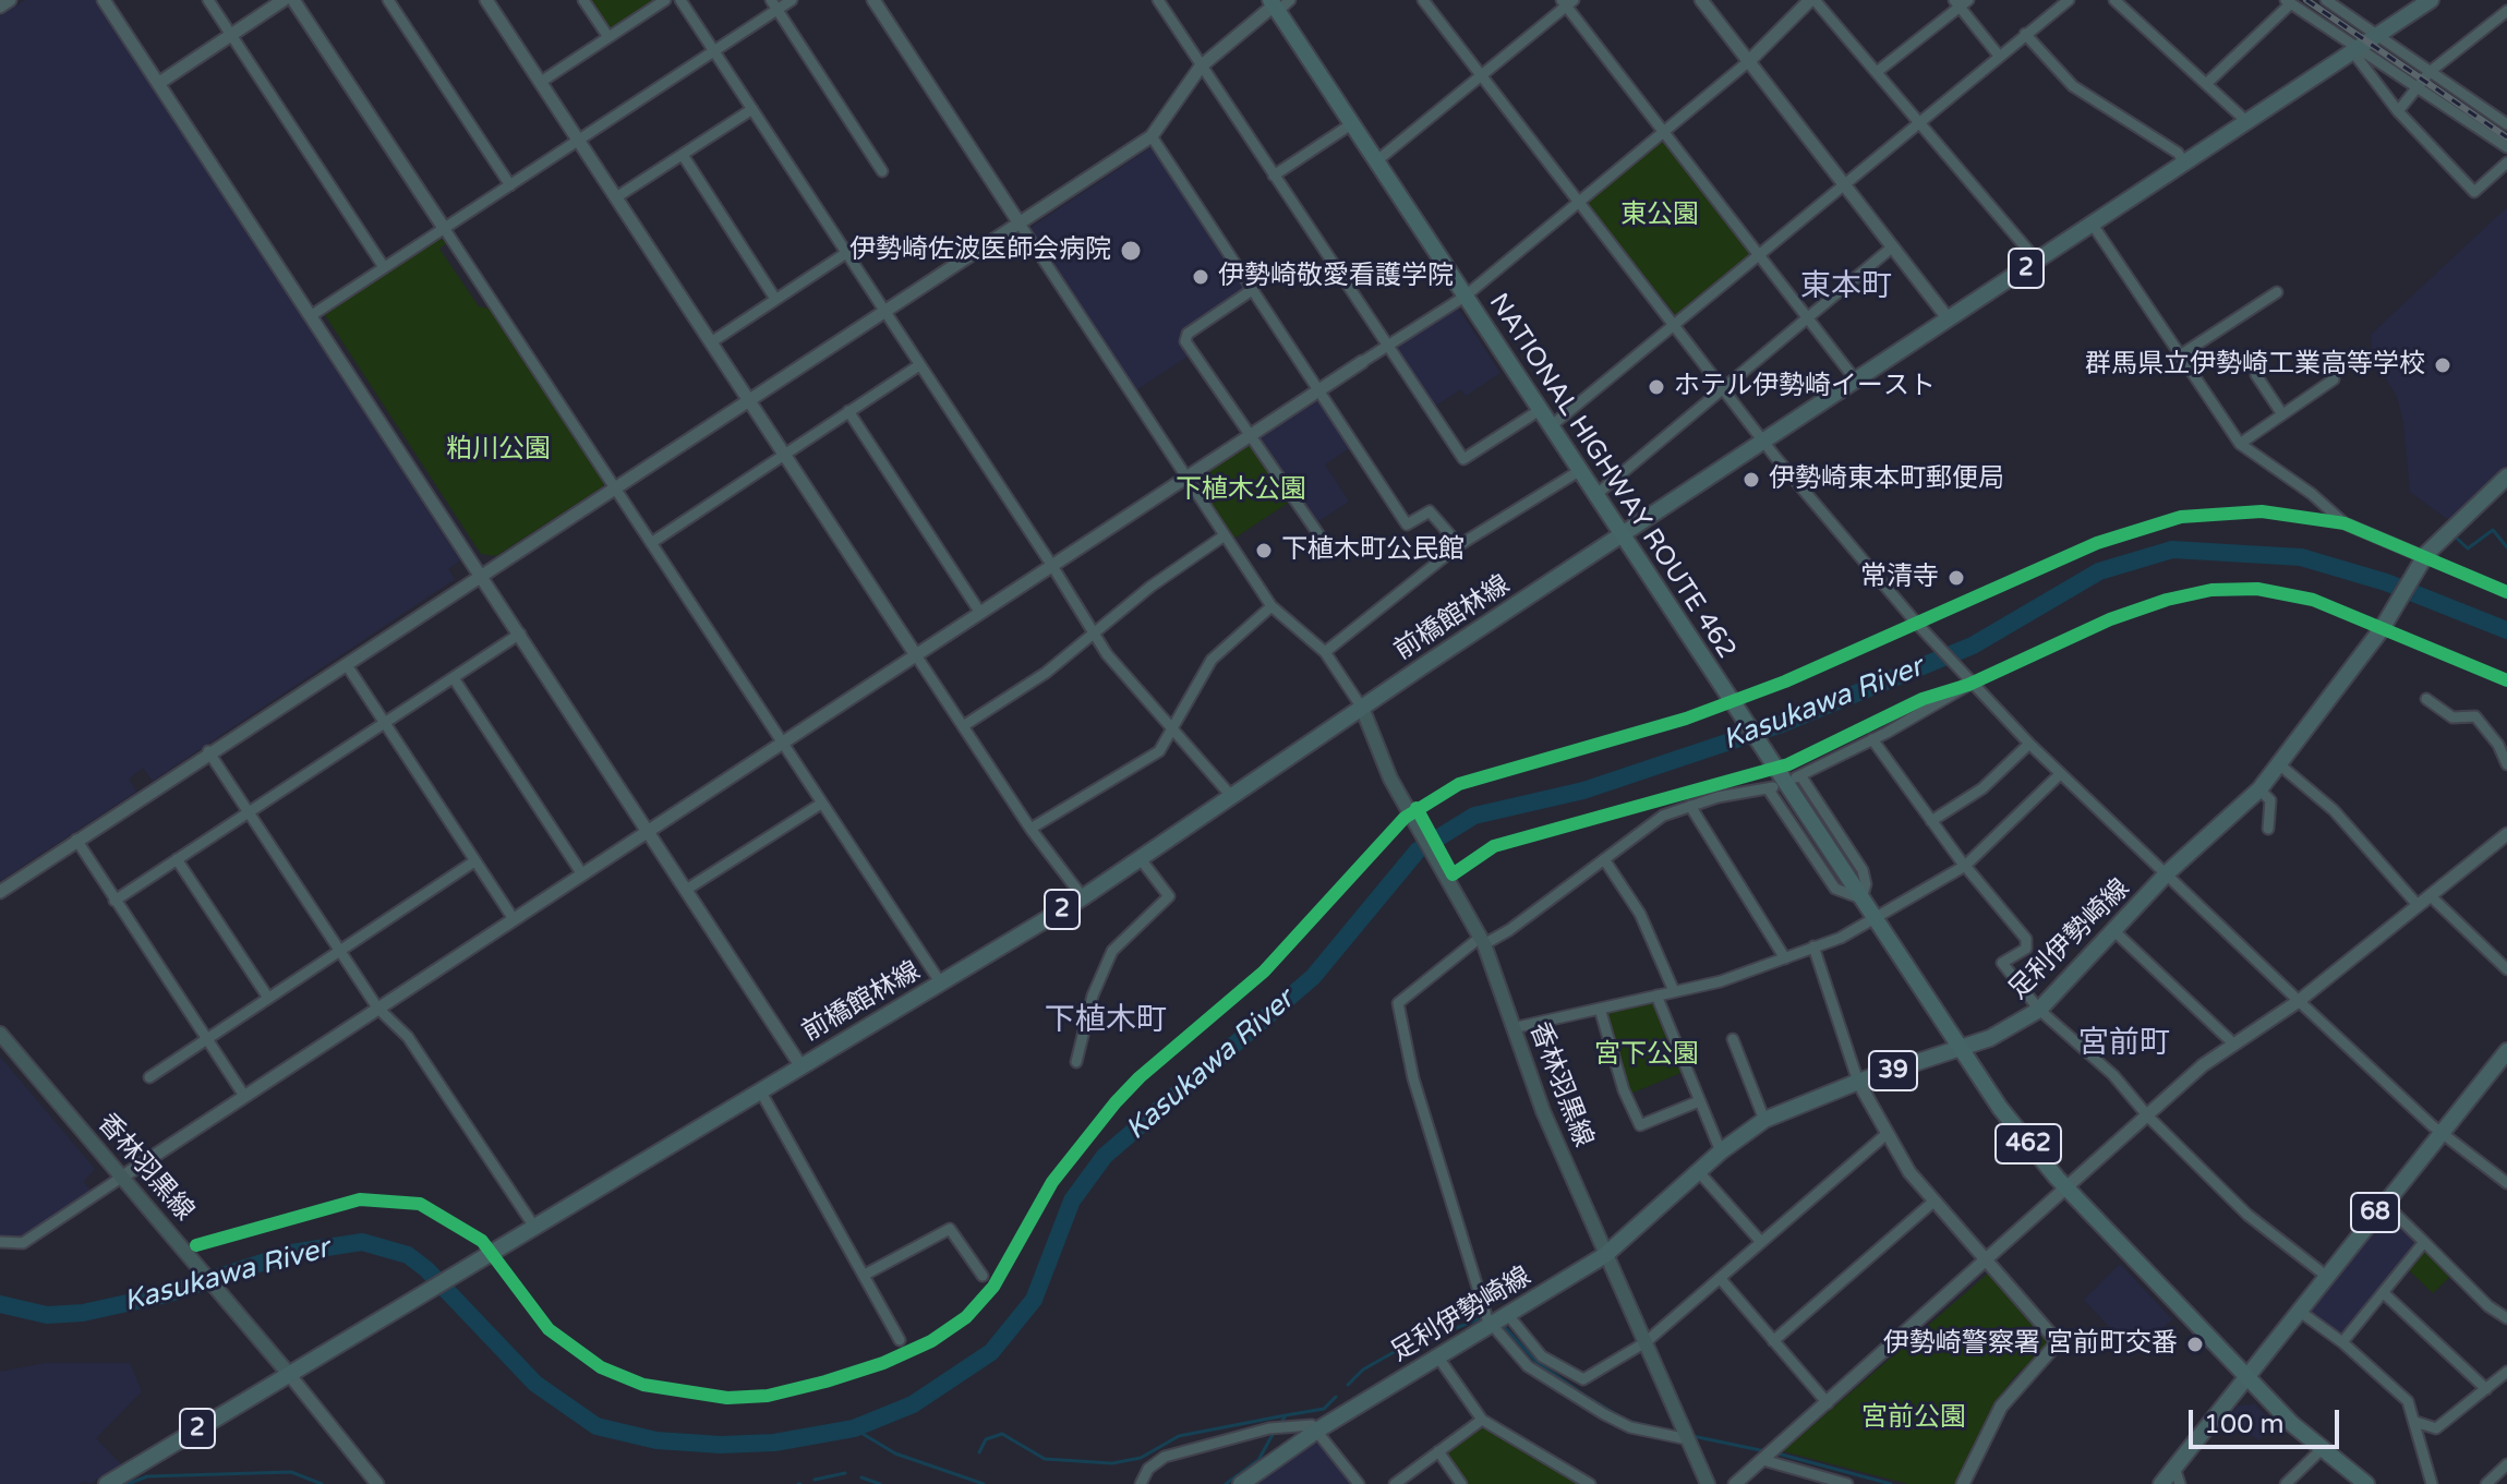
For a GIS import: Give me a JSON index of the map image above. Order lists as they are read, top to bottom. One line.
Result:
{"streets":{"highway":["NATIONAL HIGHWAY ROUTE 462","462"],"main road":["2","前橋館林線","足利伊勢崎線","39","香林羽黒線","68"]},"crossings":[["2","NATIONAL HIGHWAY ROUTE 462"],["2","前橋館林線"],["NATIONAL HIGHWAY ROUTE 462","前橋館林線"],["NATIONAL HIGHWAY ROUTE 462","足利伊勢崎線"],["NATIONAL HIGHWAY ROUTE 462","68"],["前橋館林線","香林羽黒線"],["足利伊勢崎線","香林羽黒線"]],"districts":["東本町","下植木町","宮前町"],"water":["Kasukawa River"],"parks":["東公園","粕川公園","下植木公園","宮下公園","宮前公園"],"places":["伊勢崎佐波医師会病院","伊勢崎敬愛看護学院","群馬県立伊勢崎工業高等学校","ホテル伊勢崎イースト","伊勢崎東本町郵便局","下植木町公民館","常清寺","伊勢崎警察署 宮前町交番"],"scale_bar":"100 m"}
